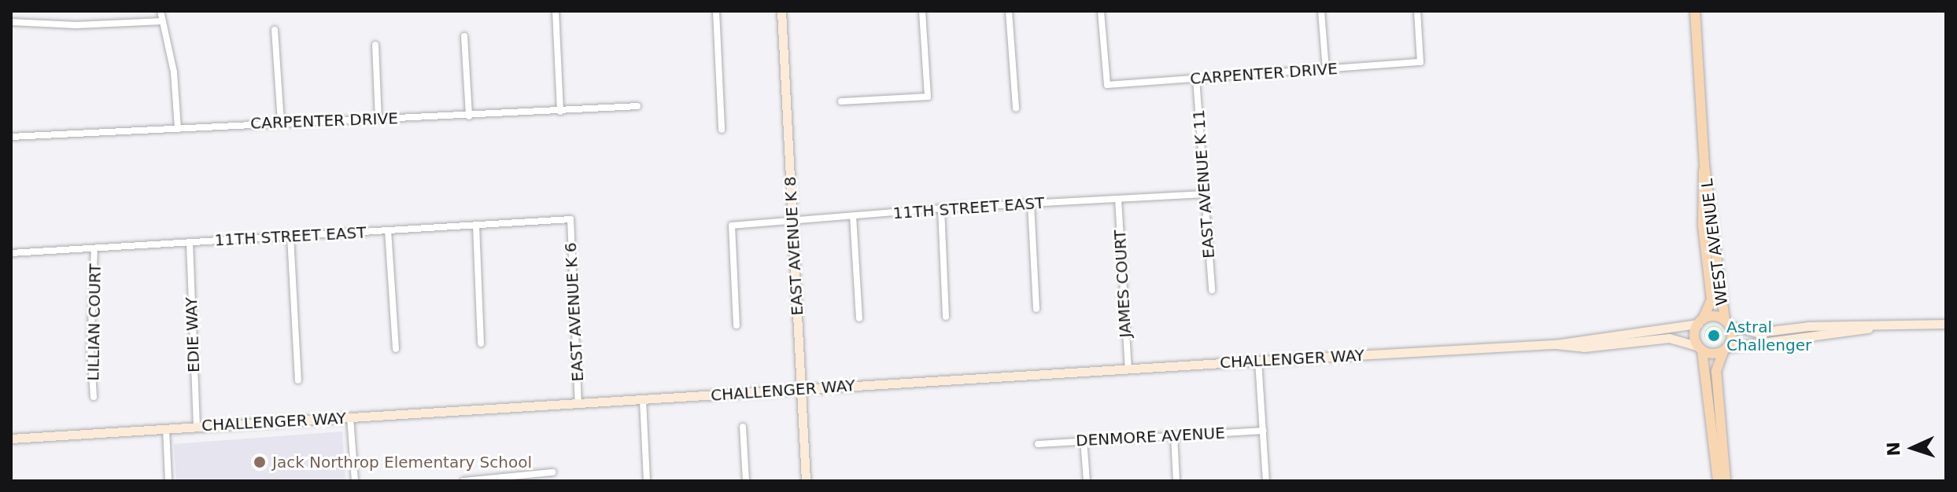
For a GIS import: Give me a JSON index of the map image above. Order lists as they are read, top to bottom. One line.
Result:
{"streets":{"main road":["WEST AVENUE L","EAST AVENUE K 8","CHALLENGER WAY"],"street":["CARPENTER DRIVE","EAST AVENUE K 11","11TH STREET EAST","JAMES COURT","EAST AVENUE K 6","LILLIAN COURT","EDIE WAY","DENMORE AVENUE"]},"crossings":[["CARPENTER DRIVE","EAST AVENUE K 11"],["EAST AVENUE K 11","11TH STREET EAST"],["11TH STREET EAST","EAST AVENUE K 8"],["11TH STREET EAST","JAMES COURT"],["11TH STREET EAST","EAST AVENUE K 6"],["11TH STREET EAST","LILLIAN COURT"],["11TH STREET EAST","EDIE WAY"],["WEST AVENUE L","CHALLENGER WAY"],["EAST AVENUE K 8","CHALLENGER WAY"],["JAMES COURT","CHALLENGER WAY"],["EAST AVENUE K 6","CHALLENGER WAY"],["EDIE WAY","CHALLENGER WAY"]],"places":["Astral Challenger","Jack Northrop Elementary School"],"north":"left"}
